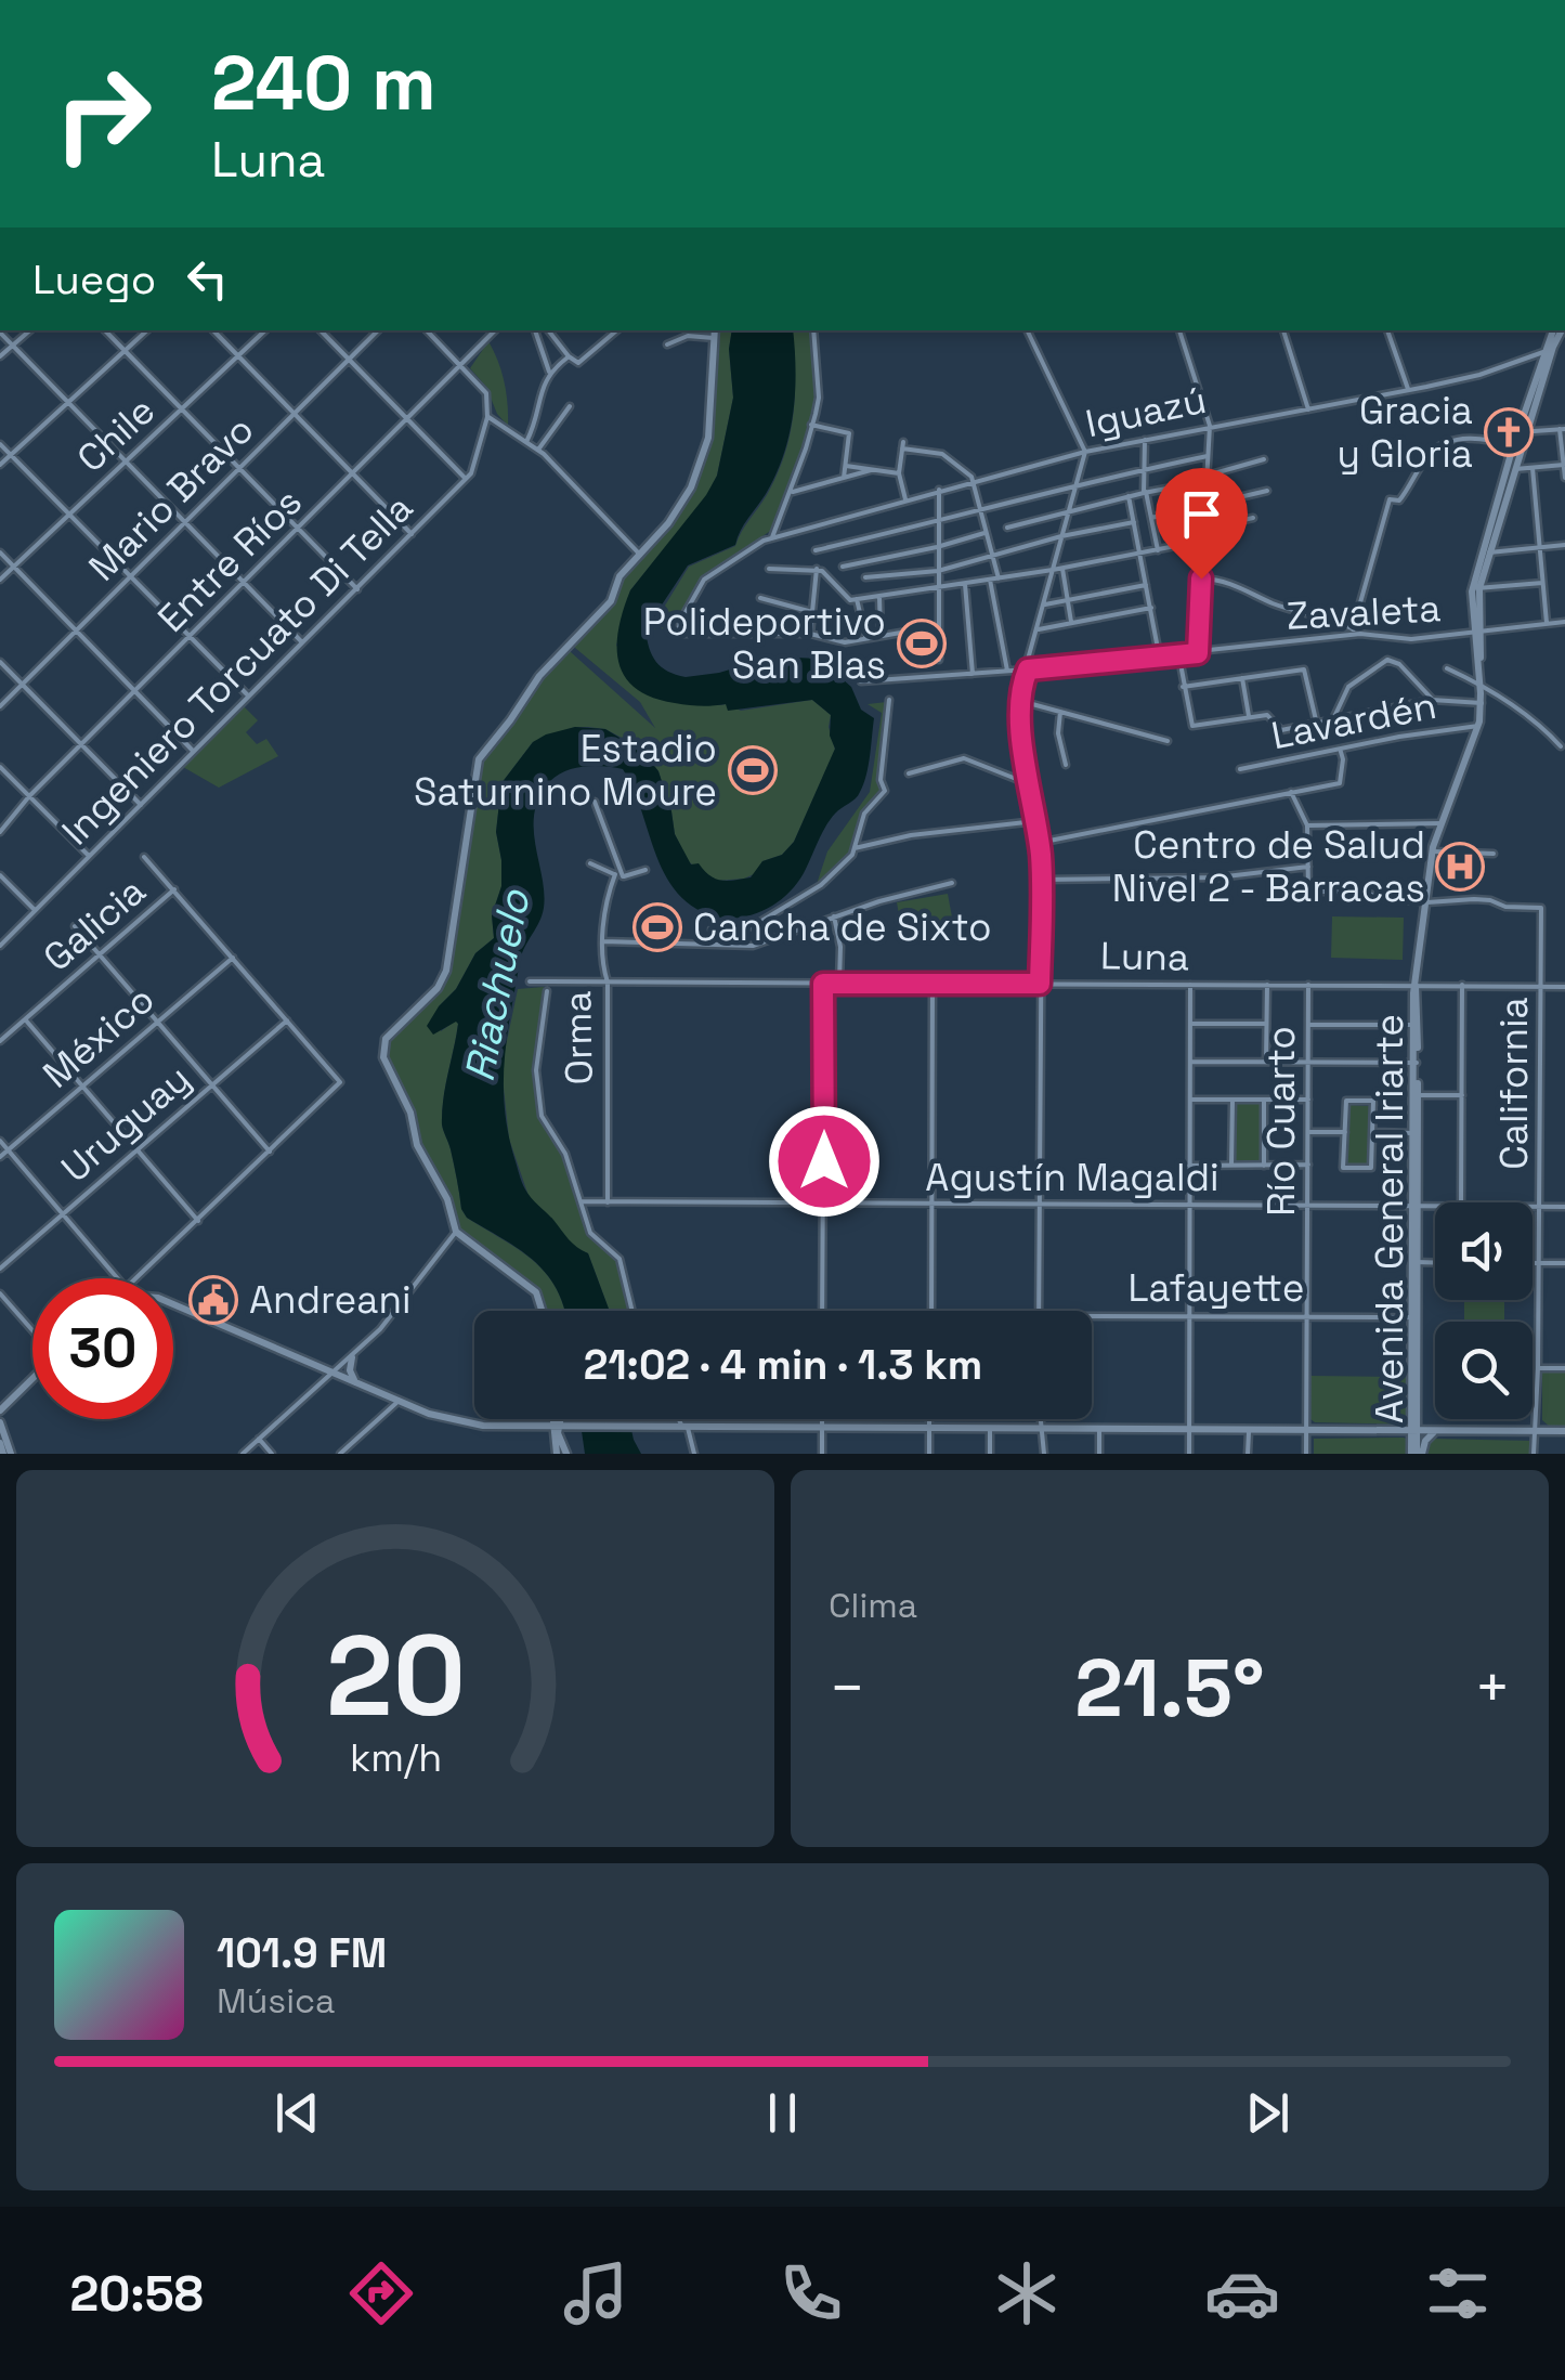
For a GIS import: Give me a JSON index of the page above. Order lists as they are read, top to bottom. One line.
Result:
{"streets":{"main road":["Iguazú","Avenida General Iriarte"],"street":["Chile","Mario Bravo","Entre Ríos","Zavaleta","Ingeniero Torcuato Di Tella","Lavardén","Galicia","Luna","México","Orma","California","Río Cuarto","Uruguay","Agustín Magaldi","Lafayette"]},"crossings":[["Iguazú","Avenida General Iriarte"],["Zavaleta","Avenida General Iriarte"],["Lavardén","Avenida General Iriarte"],["Luna","Orma"],["Luna","California"],["Luna","Río Cuarto"],["Luna","Avenida General Iriarte"],["Orma","Agustín Magaldi"],["California","Agustín Magaldi"],["California","Avenida General Iriarte"],["Río Cuarto","Agustín Magaldi"],["Río Cuarto","Lafayette"],["Agustín Magaldi","Avenida General Iriarte"],["Avenida General Iriarte","Lafayette"]],"water":["Riachuelo"],"places":{"church":["Gracia y Gloria"],"sports":["Polideportivo San Blas","Estadio Saturnino Moure","Cancha de Sixto"],"hospital":["Centro de Salud Nivel 2 - Barracas"],"public building":["Andreani"]},"page":{"turn":["240 m","Luna"],"then":"Luego","limit":"30","trip":"21:02 · 4 min · 1.3 km","tile":"Clima","heat":["−","21.5°","+"],"song":["101.9 FM","Música"],"tabs":"20:58","gauge":["20","km/h"]}}
